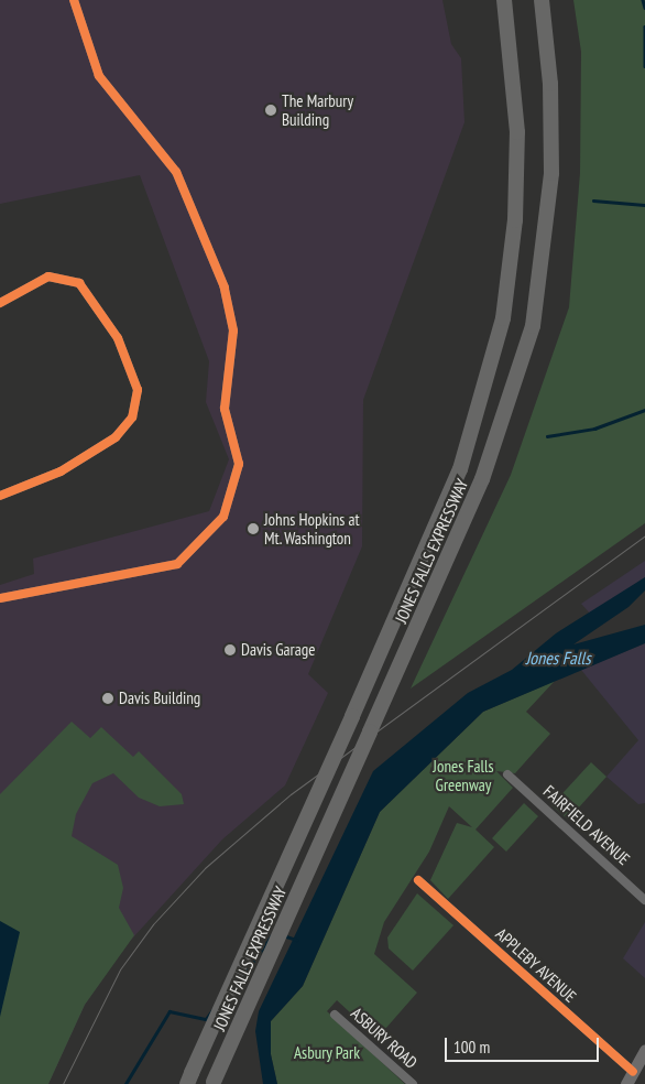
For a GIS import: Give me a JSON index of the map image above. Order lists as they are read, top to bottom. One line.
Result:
{"streets":{"highway":["JONES FALLS EXPRESSWAY"],"street":["FAIRFIELD AVENUE","APPLEBY AVENUE","ASBURY ROAD"]},"water":["Jones Falls"],"parks":["Jones Falls Greenway","Asbury Park"],"places":["The Marbury Building","Johns Hopkins at Mt. Washington","Davis Garage","Davis Building"],"scale_bar":"100 m"}
